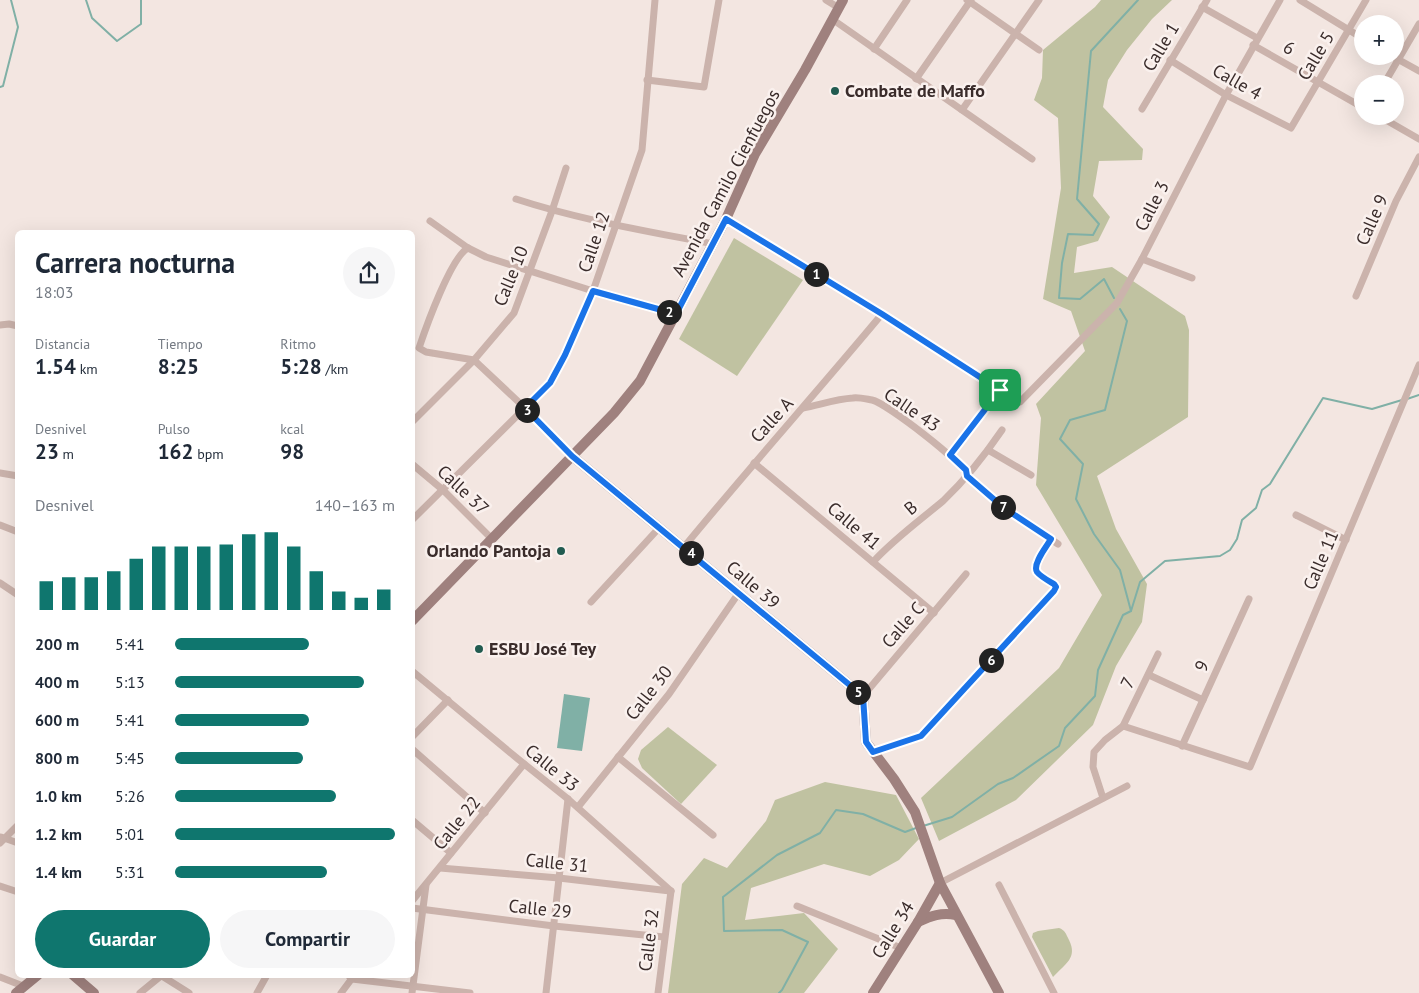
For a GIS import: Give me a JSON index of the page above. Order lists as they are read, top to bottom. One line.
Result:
{"streets":{"street":["Calle 1","6","Calle 5","Calle 4","Avenida Camilo Cienfuegos","Calle 3","Calle 9","Calle 12","Calle 10","Calle 43","Calle A","Calle 37","B","Calle 41","Calle 11","Calle 39","Calle C","9","7","Calle 30","Calle 33","Calle 22","Calle 31","Calle 29","Calle 34","Calle 32"]},"crossings":[["Calle 1","6"],["Calle 1","Calle 4"],["6","Calle 5"],["6","Calle 3"],["Calle 5","Calle 4"],["Calle 4","Calle 3"],["Avenida Camilo Cienfuegos","Calle 37"],["Avenida Camilo Cienfuegos","Calle 39"],["Calle 12","Calle 37"],["Calle 12","Calle 39"],["Calle 10","Calle 39"],["Calle 43","Calle A"],["Calle 43","B"],["Calle A","Calle 41"],["Calle A","Calle 39"],["B","Calle 41"],["Calle 41","Calle C"],["Calle 11","9"],["Calle 39","Calle C"],["Calle 39","Calle 30"],["Calle 30","Calle 33"],["Calle 33","Calle 22"],["Calle 33","Calle 31"],["Calle 33","Calle 32"],["Calle 22","Calle 31"],["Calle 31","Calle 32"],["Calle 29","Calle 32"]],"places":["Combate de Maffo","Orlando Pantoja","ESBU José Tey"],"page":{"map_buttons":["+","−"],"heading":["Carrera nocturna","18:03"],"pins":["1","2","3","7","4","6","5"],"stats":[["Distancia","1.54 km"],["Tiempo","8:25"],["Ritmo","5:28 /km"],["Desnivel","23 m"],["Pulso","162 bpm"],["kcal","98"]],"chart":["Desnivel","140–163 m"],"list":[{"name":"200 m","note":"5:41"},{"name":"400 m","note":"5:13"},{"name":"600 m","note":"5:41"},{"name":"800 m","note":"5:45"},{"name":"1.0 km","note":"5:26"},{"name":"1.2 km","note":"5:01"},{"name":"1.4 km","note":"5:31"}],"buttons":["Guardar","Compartir"]}}
